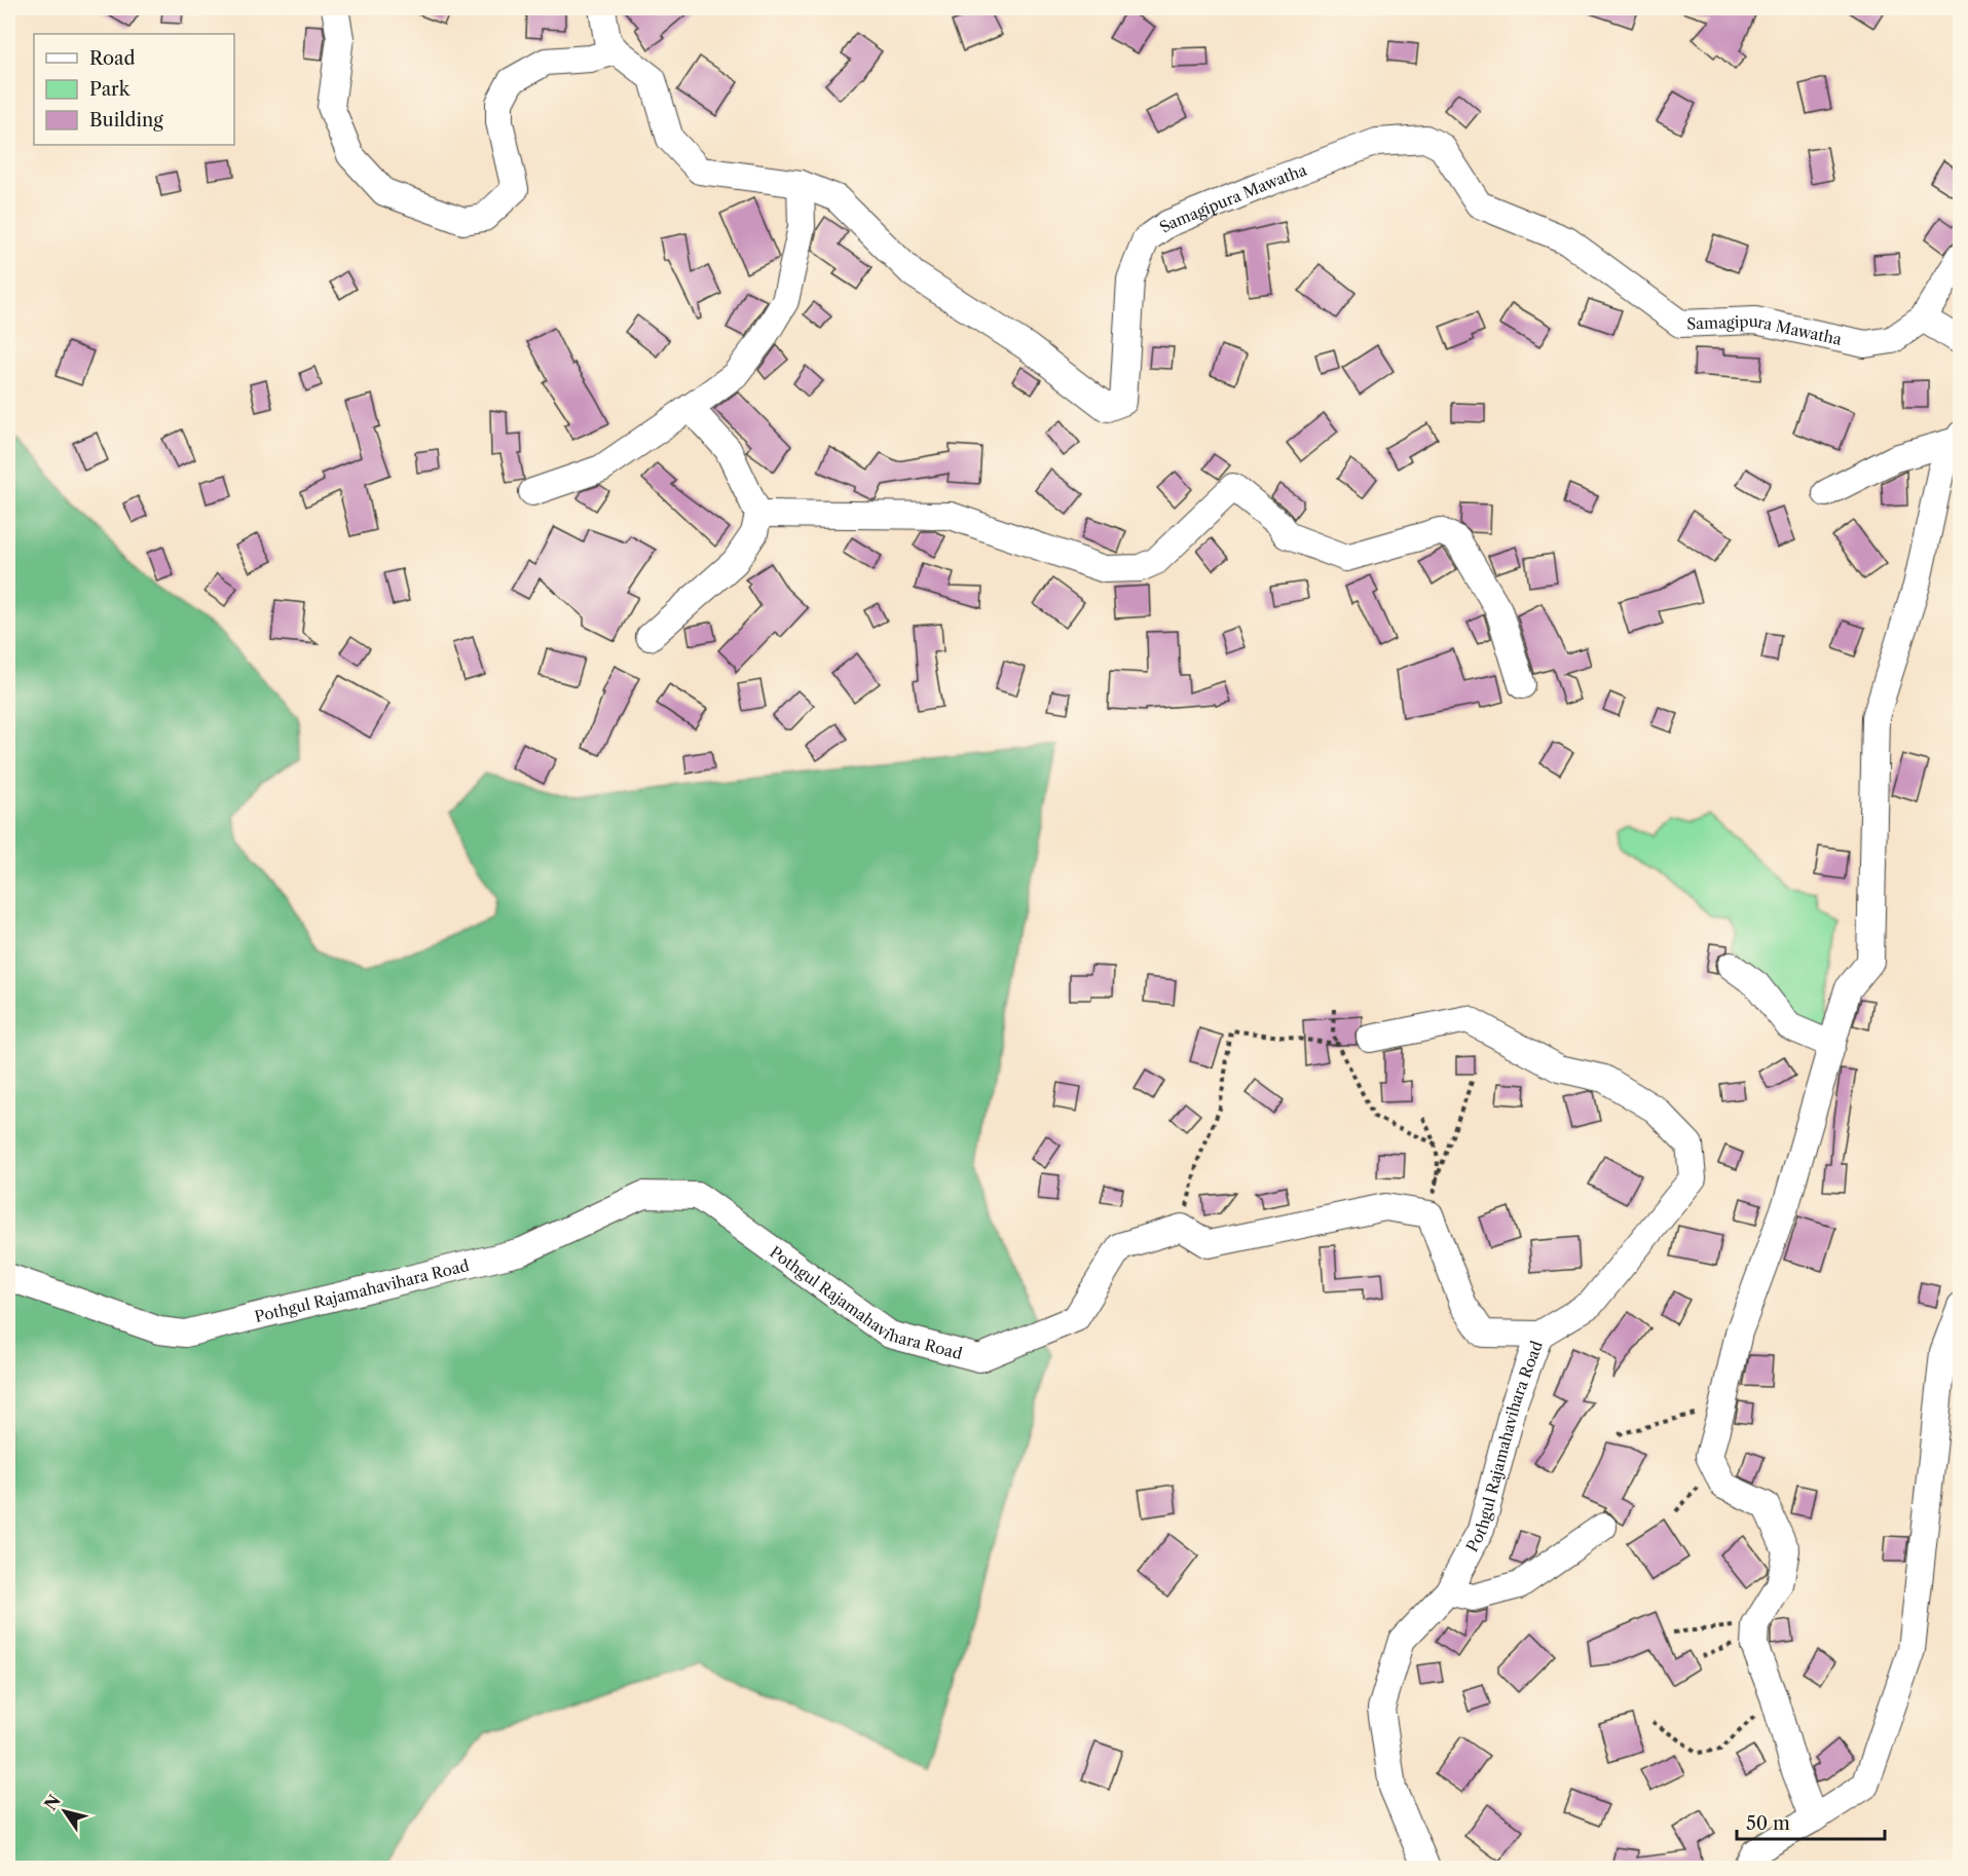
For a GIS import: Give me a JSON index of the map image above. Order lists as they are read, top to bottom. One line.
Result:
{"streets":{"street":["Samagipura Mawatha","Pothgul Rajamahavihara Road"]},"legend":["Road","Park","Building"],"scale_bar":"50 m","north":"top left"}
